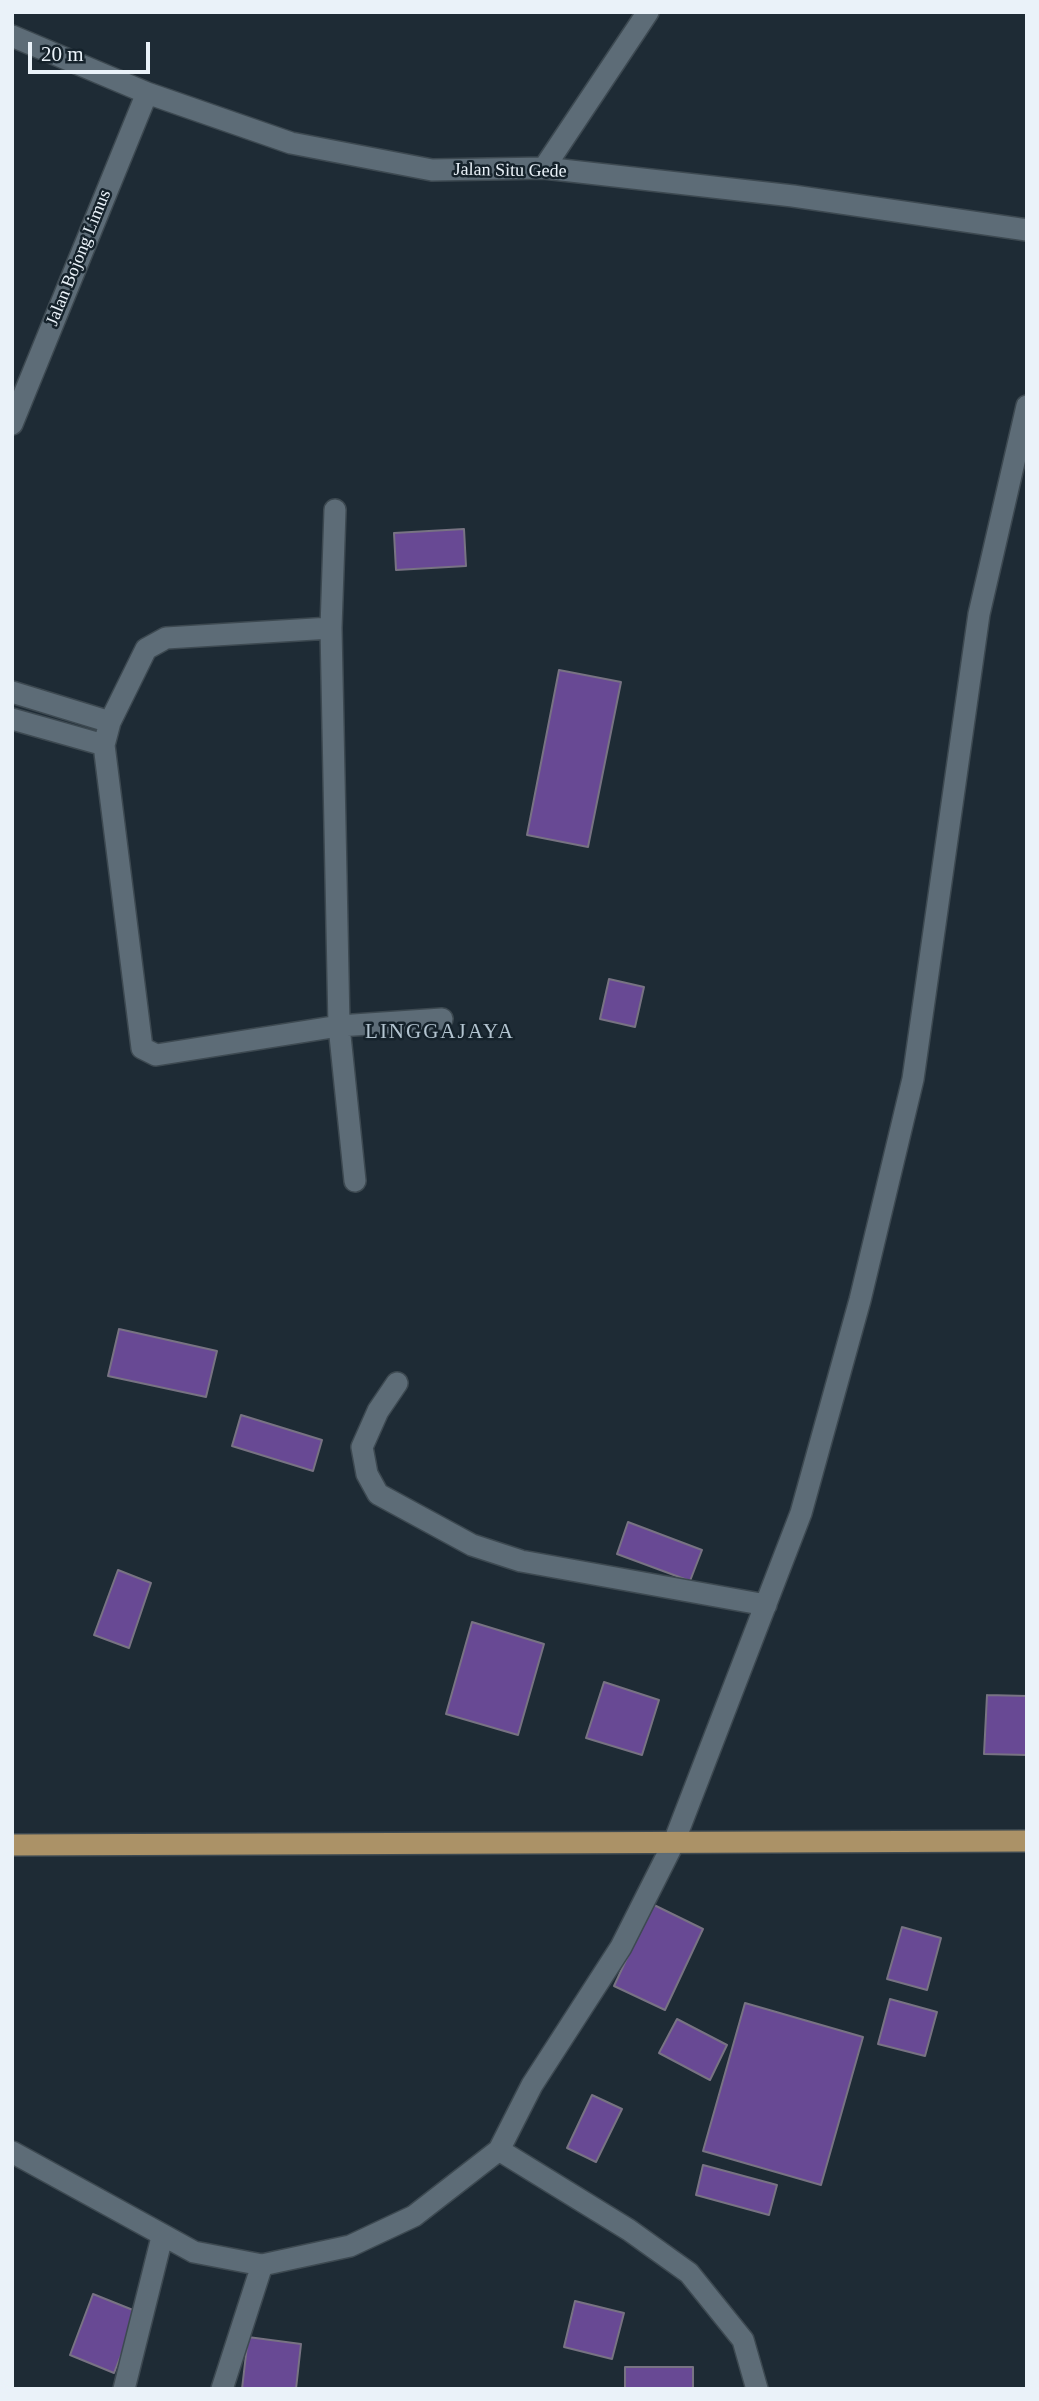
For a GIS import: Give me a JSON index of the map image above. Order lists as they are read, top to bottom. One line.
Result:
{"streets":{"street":["Jalan Situ Gede","Jalan Bojong Limus"]},"crossings":[["Jalan Situ Gede","Jalan Bojong Limus"]],"districts":["LINGGAJAYA"],"scale_bar":"20 m"}
